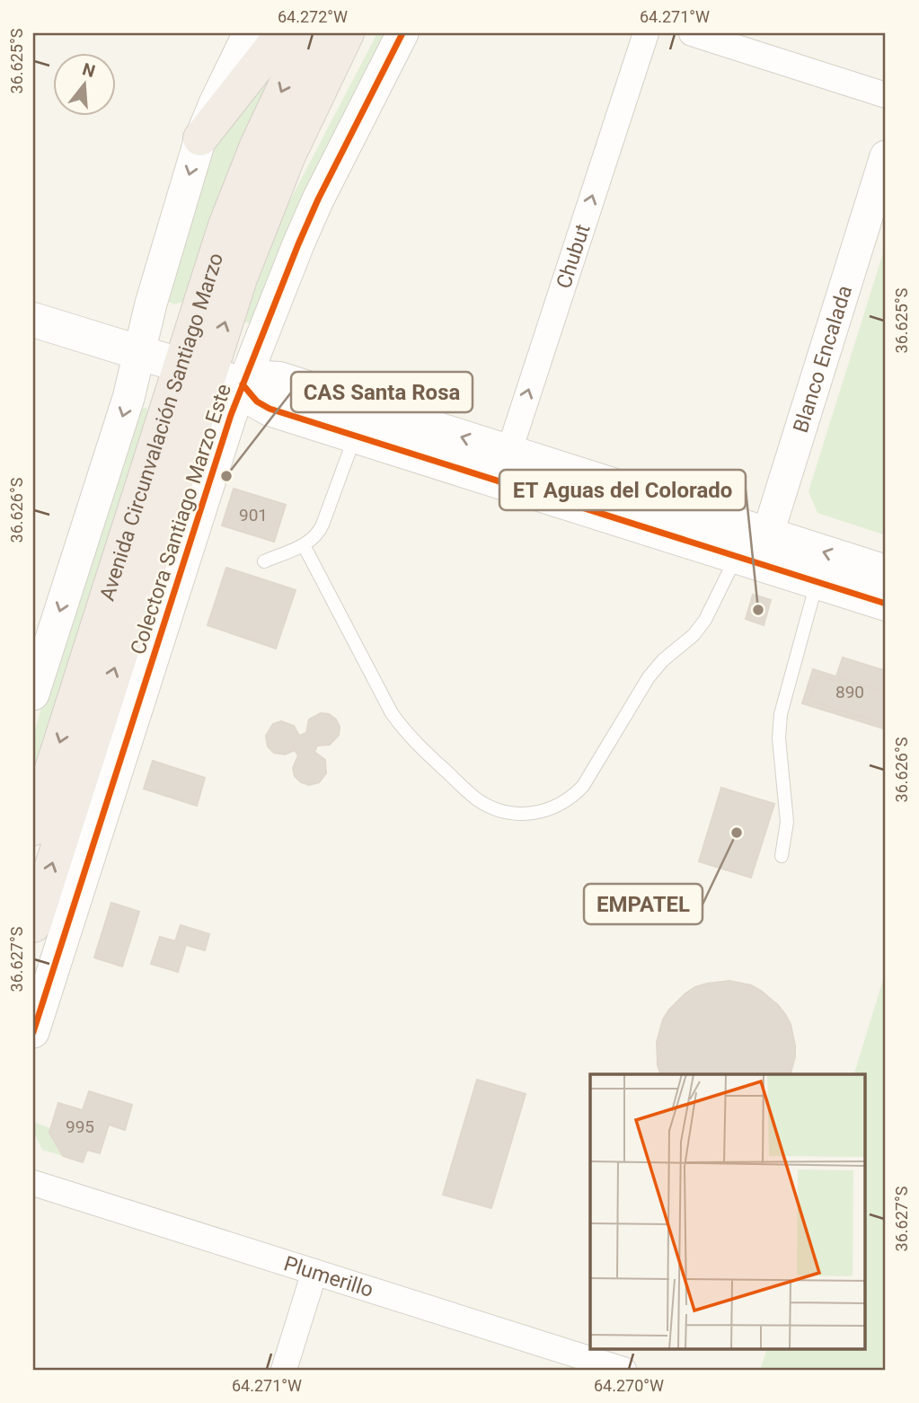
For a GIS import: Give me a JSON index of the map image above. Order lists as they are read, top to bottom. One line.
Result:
{"streets":{"highway":["Avenida Circunvalación Santiago Marzo"],"street":["Chubut","Blanco Encalada","Colectora Santiago Marzo Este","Plumerillo"]},"one_way":["Chubut"],"places":["CAS Santa Rosa","ET Aguas del Colorado","EMPATEL"],"house_numbers":["901","890","995"],"north":"top","coordinates":["64.272°W","64.271°W","36.625°S","36.626°S","36.627°S","64.270°W"]}
